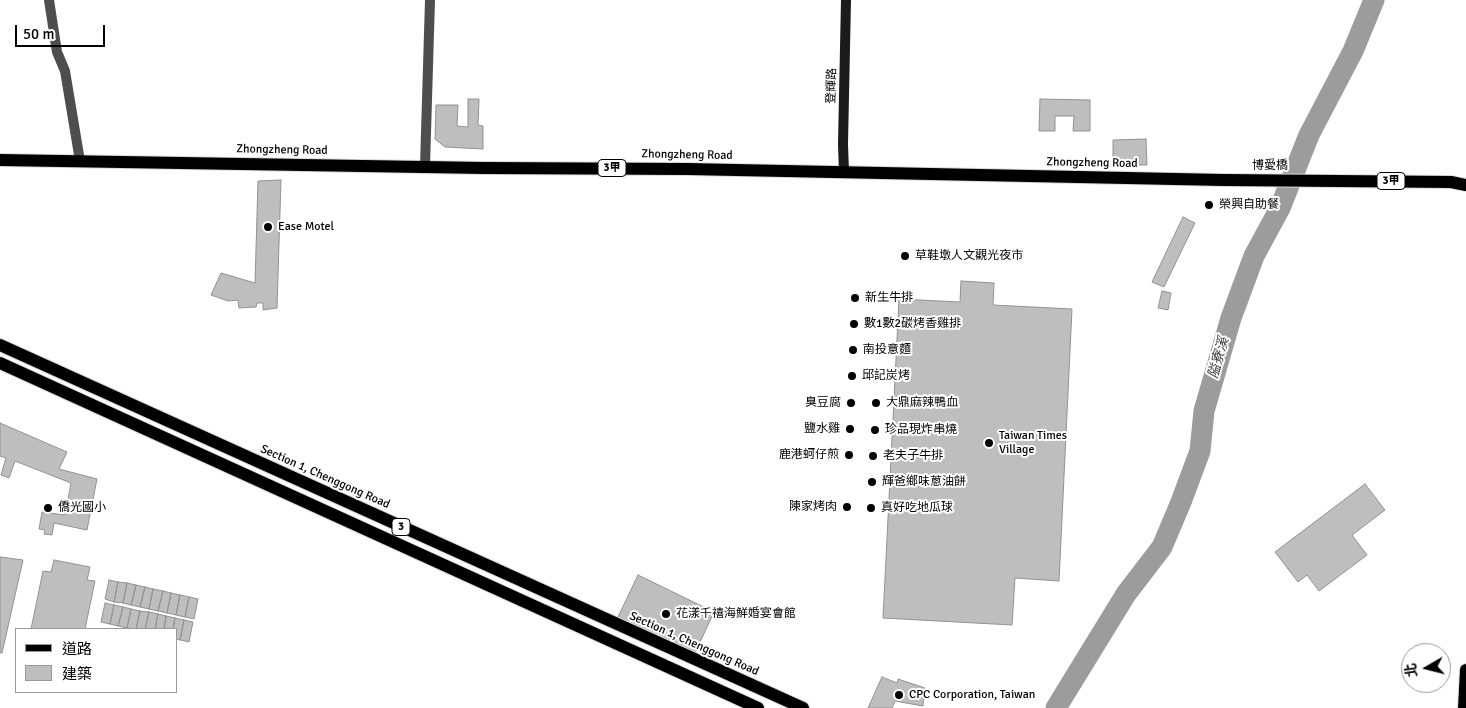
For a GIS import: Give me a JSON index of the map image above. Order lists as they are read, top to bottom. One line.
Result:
{"streets":{"main road":["Zhongzheng Road","博愛橋","3甲","Section 1, Chenggong Road","3"],"street":["登輝路"]},"crossings":[["登輝路","Zhongzheng Road"],["Zhongzheng Road","博愛橋"]],"water":["隘寮溪"],"places":["榮興自助餐","Ease Motel","草鞋墩人文觀光夜市","新生牛排","數1數2碳烤香雞排","南投意麵","邱記炭烤","臭豆腐","大鼎麻辣鴨血","鹽水雞","珍品現炸串燒","Taiwan Times Village","鹿港蚵仔煎","老夫子牛排","輝爸鄉味蔥油餅","陳家烤肉","僑光國小","真好吃地瓜球","花漾千禧海鮮婚宴會館","CPC Corporation, Taiwan"],"legend":["道路","建築"],"scale_bar":"50 m","north":"left"}
